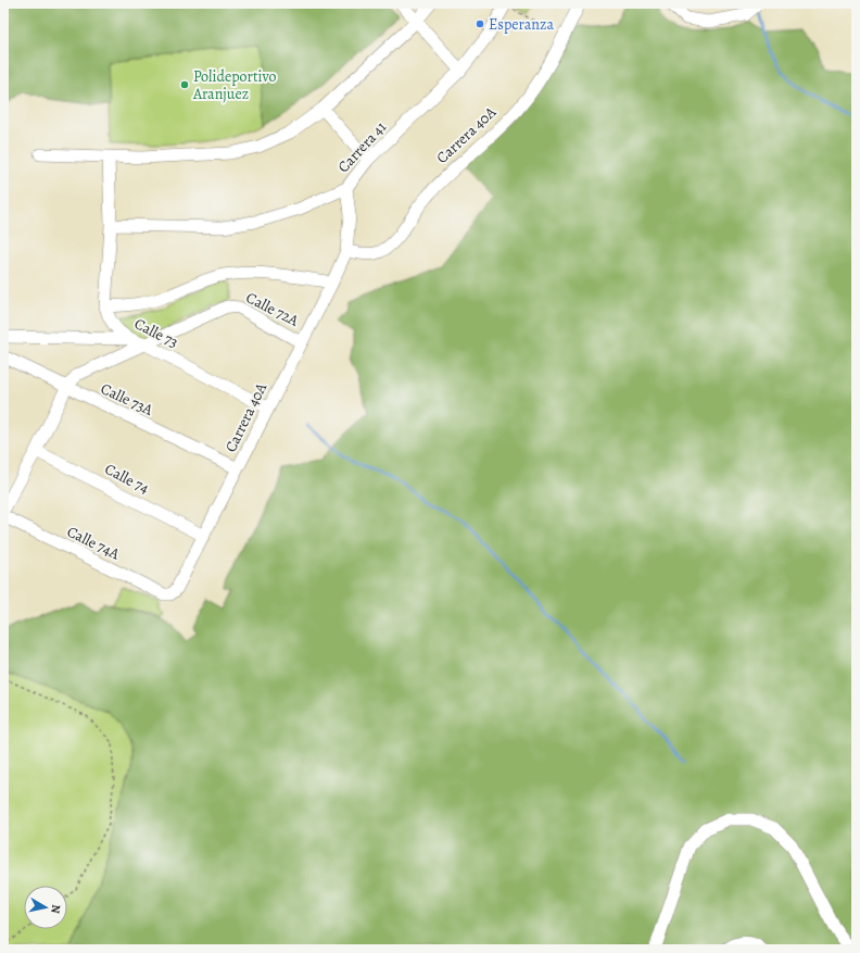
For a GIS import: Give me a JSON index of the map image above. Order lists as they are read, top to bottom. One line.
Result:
{"streets":{"street":["Carrera 40A","Carrera 41","Calle 72A","Calle 73","Calle 73A","Calle 74","Calle 74A"]},"crossings":[["Carrera 40A","Carrera 41"],["Carrera 40A","Calle 72A"],["Carrera 40A","Calle 73"],["Carrera 40A","Calle 73A"],["Carrera 40A","Calle 74"],["Carrera 40A","Calle 74A"],["Calle 72A","Calle 73"]],"places":["Esperanza","Polideportivo Aranjuez"],"north":"right"}
